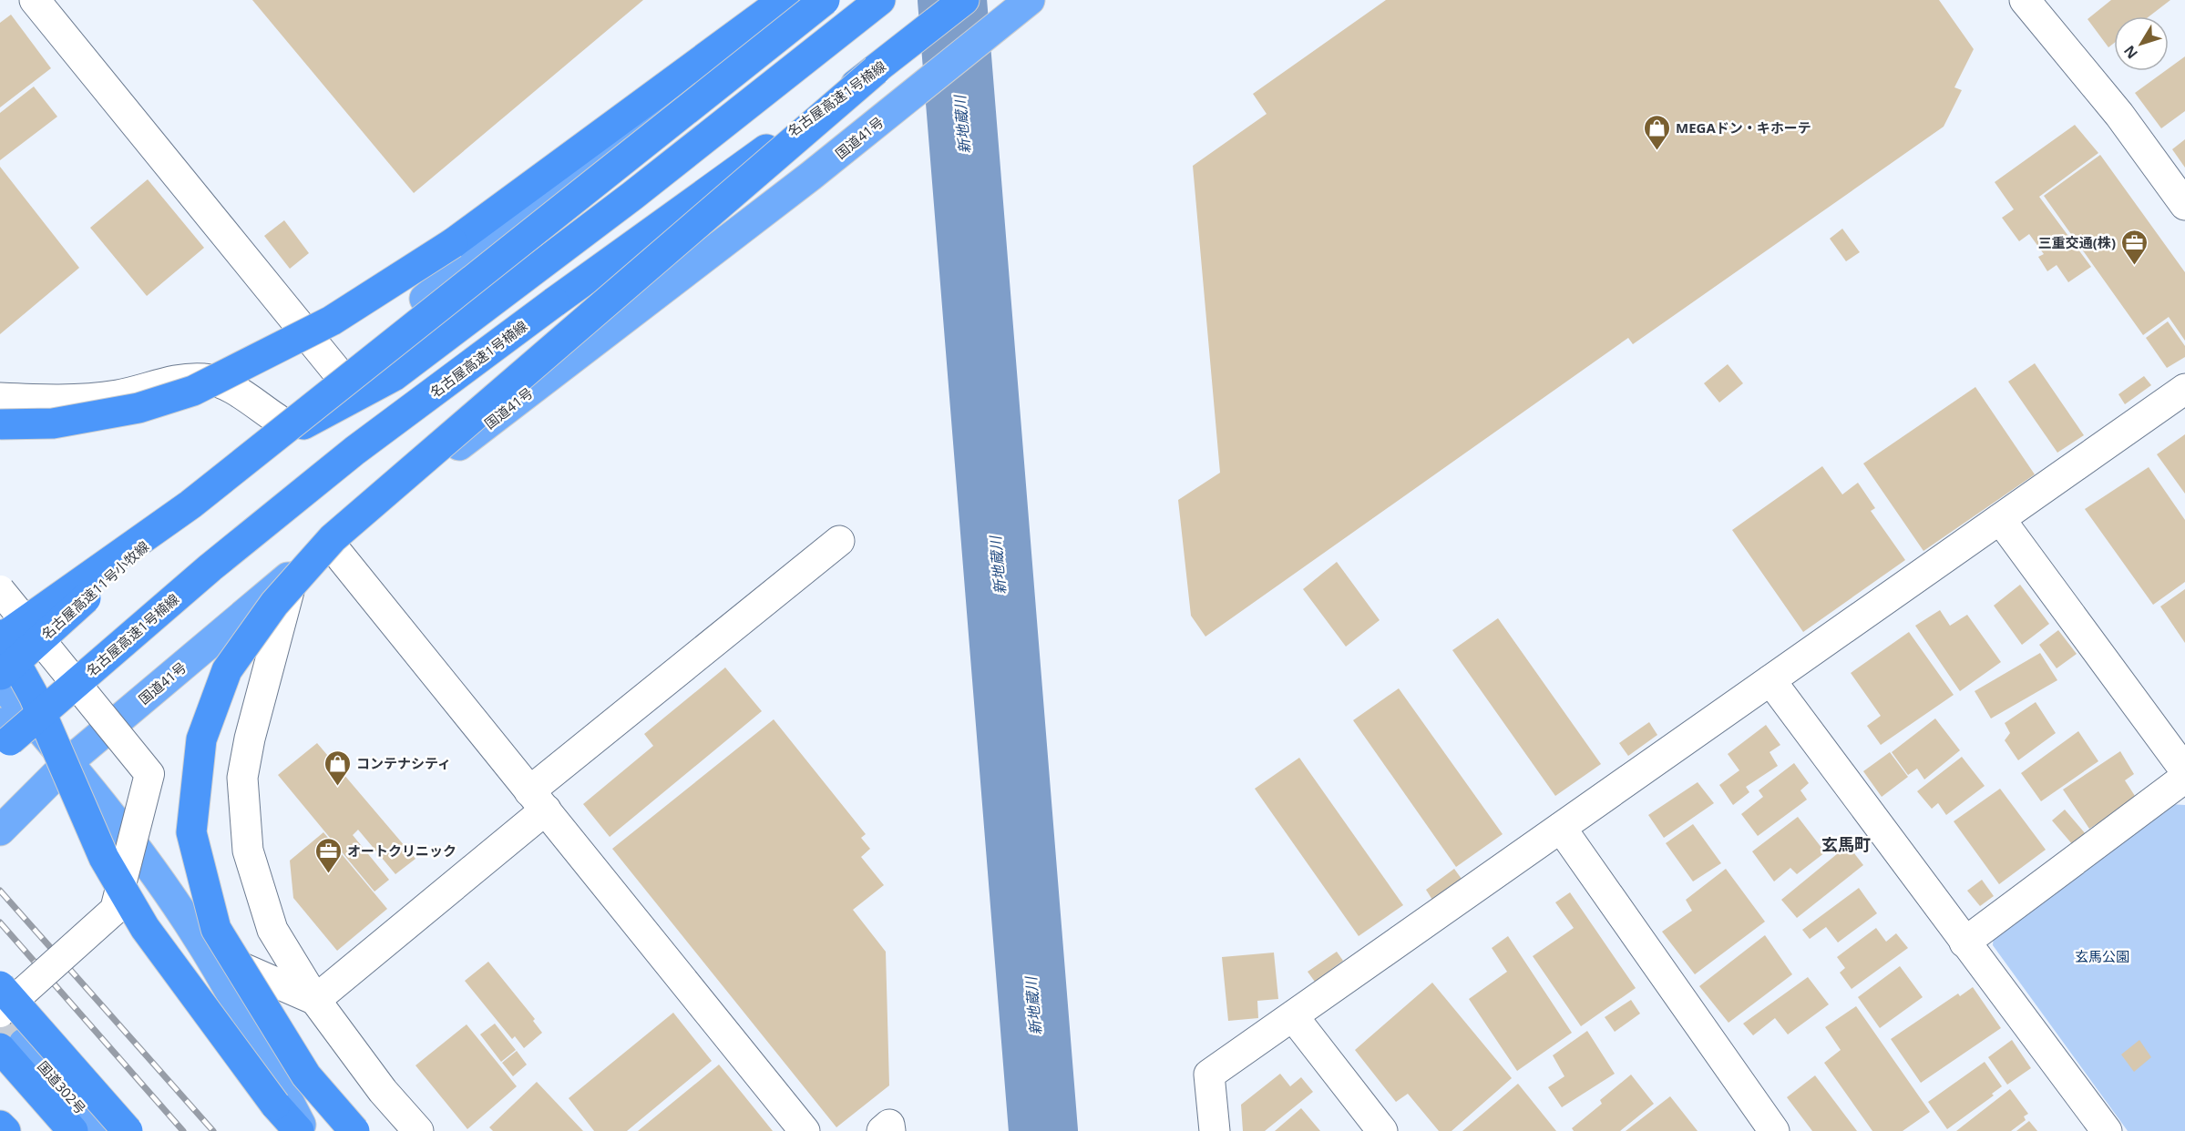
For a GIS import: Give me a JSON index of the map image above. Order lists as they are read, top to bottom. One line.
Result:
{"streets":{"highway":["名古屋高速1号楠線","国道41号","名古屋高速11号小牧線","国道302号"]},"districts":["玄馬町"],"water":["新地蔵川"],"parks":["玄馬公園"],"places":{"shop":["MEGAドン・キホーテ","コンテナシティ"],"office":["三重交通(株)","オートクリニック"]},"north":"bottom left"}
